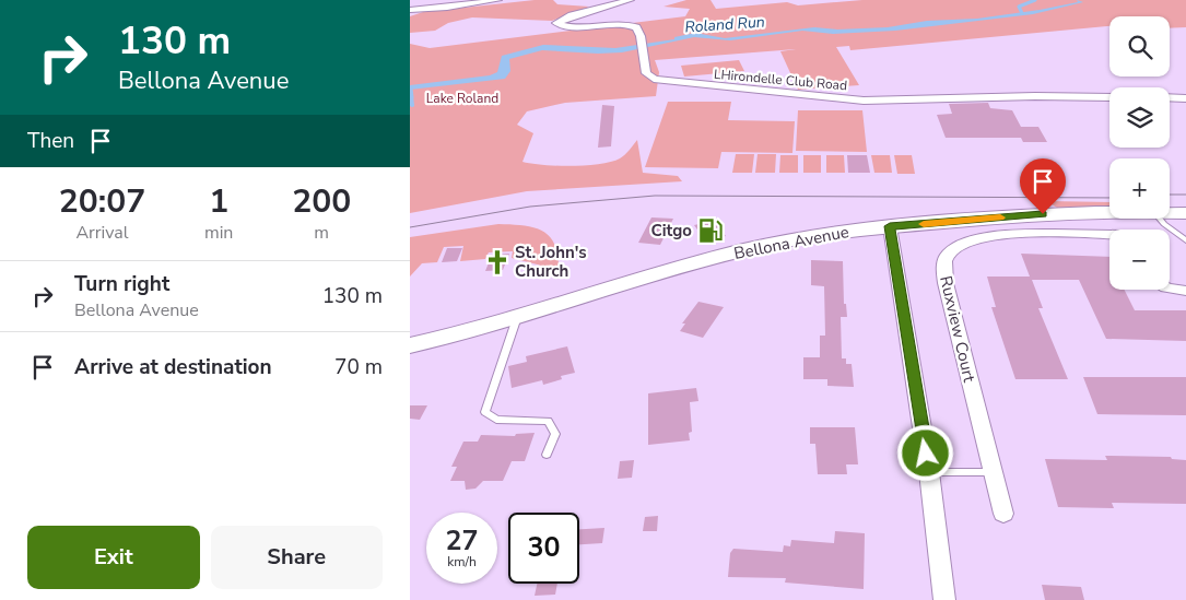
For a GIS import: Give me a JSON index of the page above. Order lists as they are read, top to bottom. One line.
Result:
{"streets":{"main road":["Bellona Avenue"],"street":["LHirondelle Club Road","Ruxview Court"]},"crossings":[["Bellona Avenue","Ruxview Court"]],"water":["Roland Run"],"parks":["Lake Roland"],"places":{"fuel station":["Citgo"],"church":["St. John's Church"]},"page":{"turn":["130 m","Bellona Avenue"],"map_buttons":["+","−"],"then":"Then","eta":["20:07","Arrival","1","min","200","m"],"list":[{"name":"Turn right","note":"Bellona Avenue","value":"130 m"},{"name":"Arrive at destination","value":"70 m"}],"speed":"27 km/h","limit":"30","buttons":["Exit","Share"]}}
